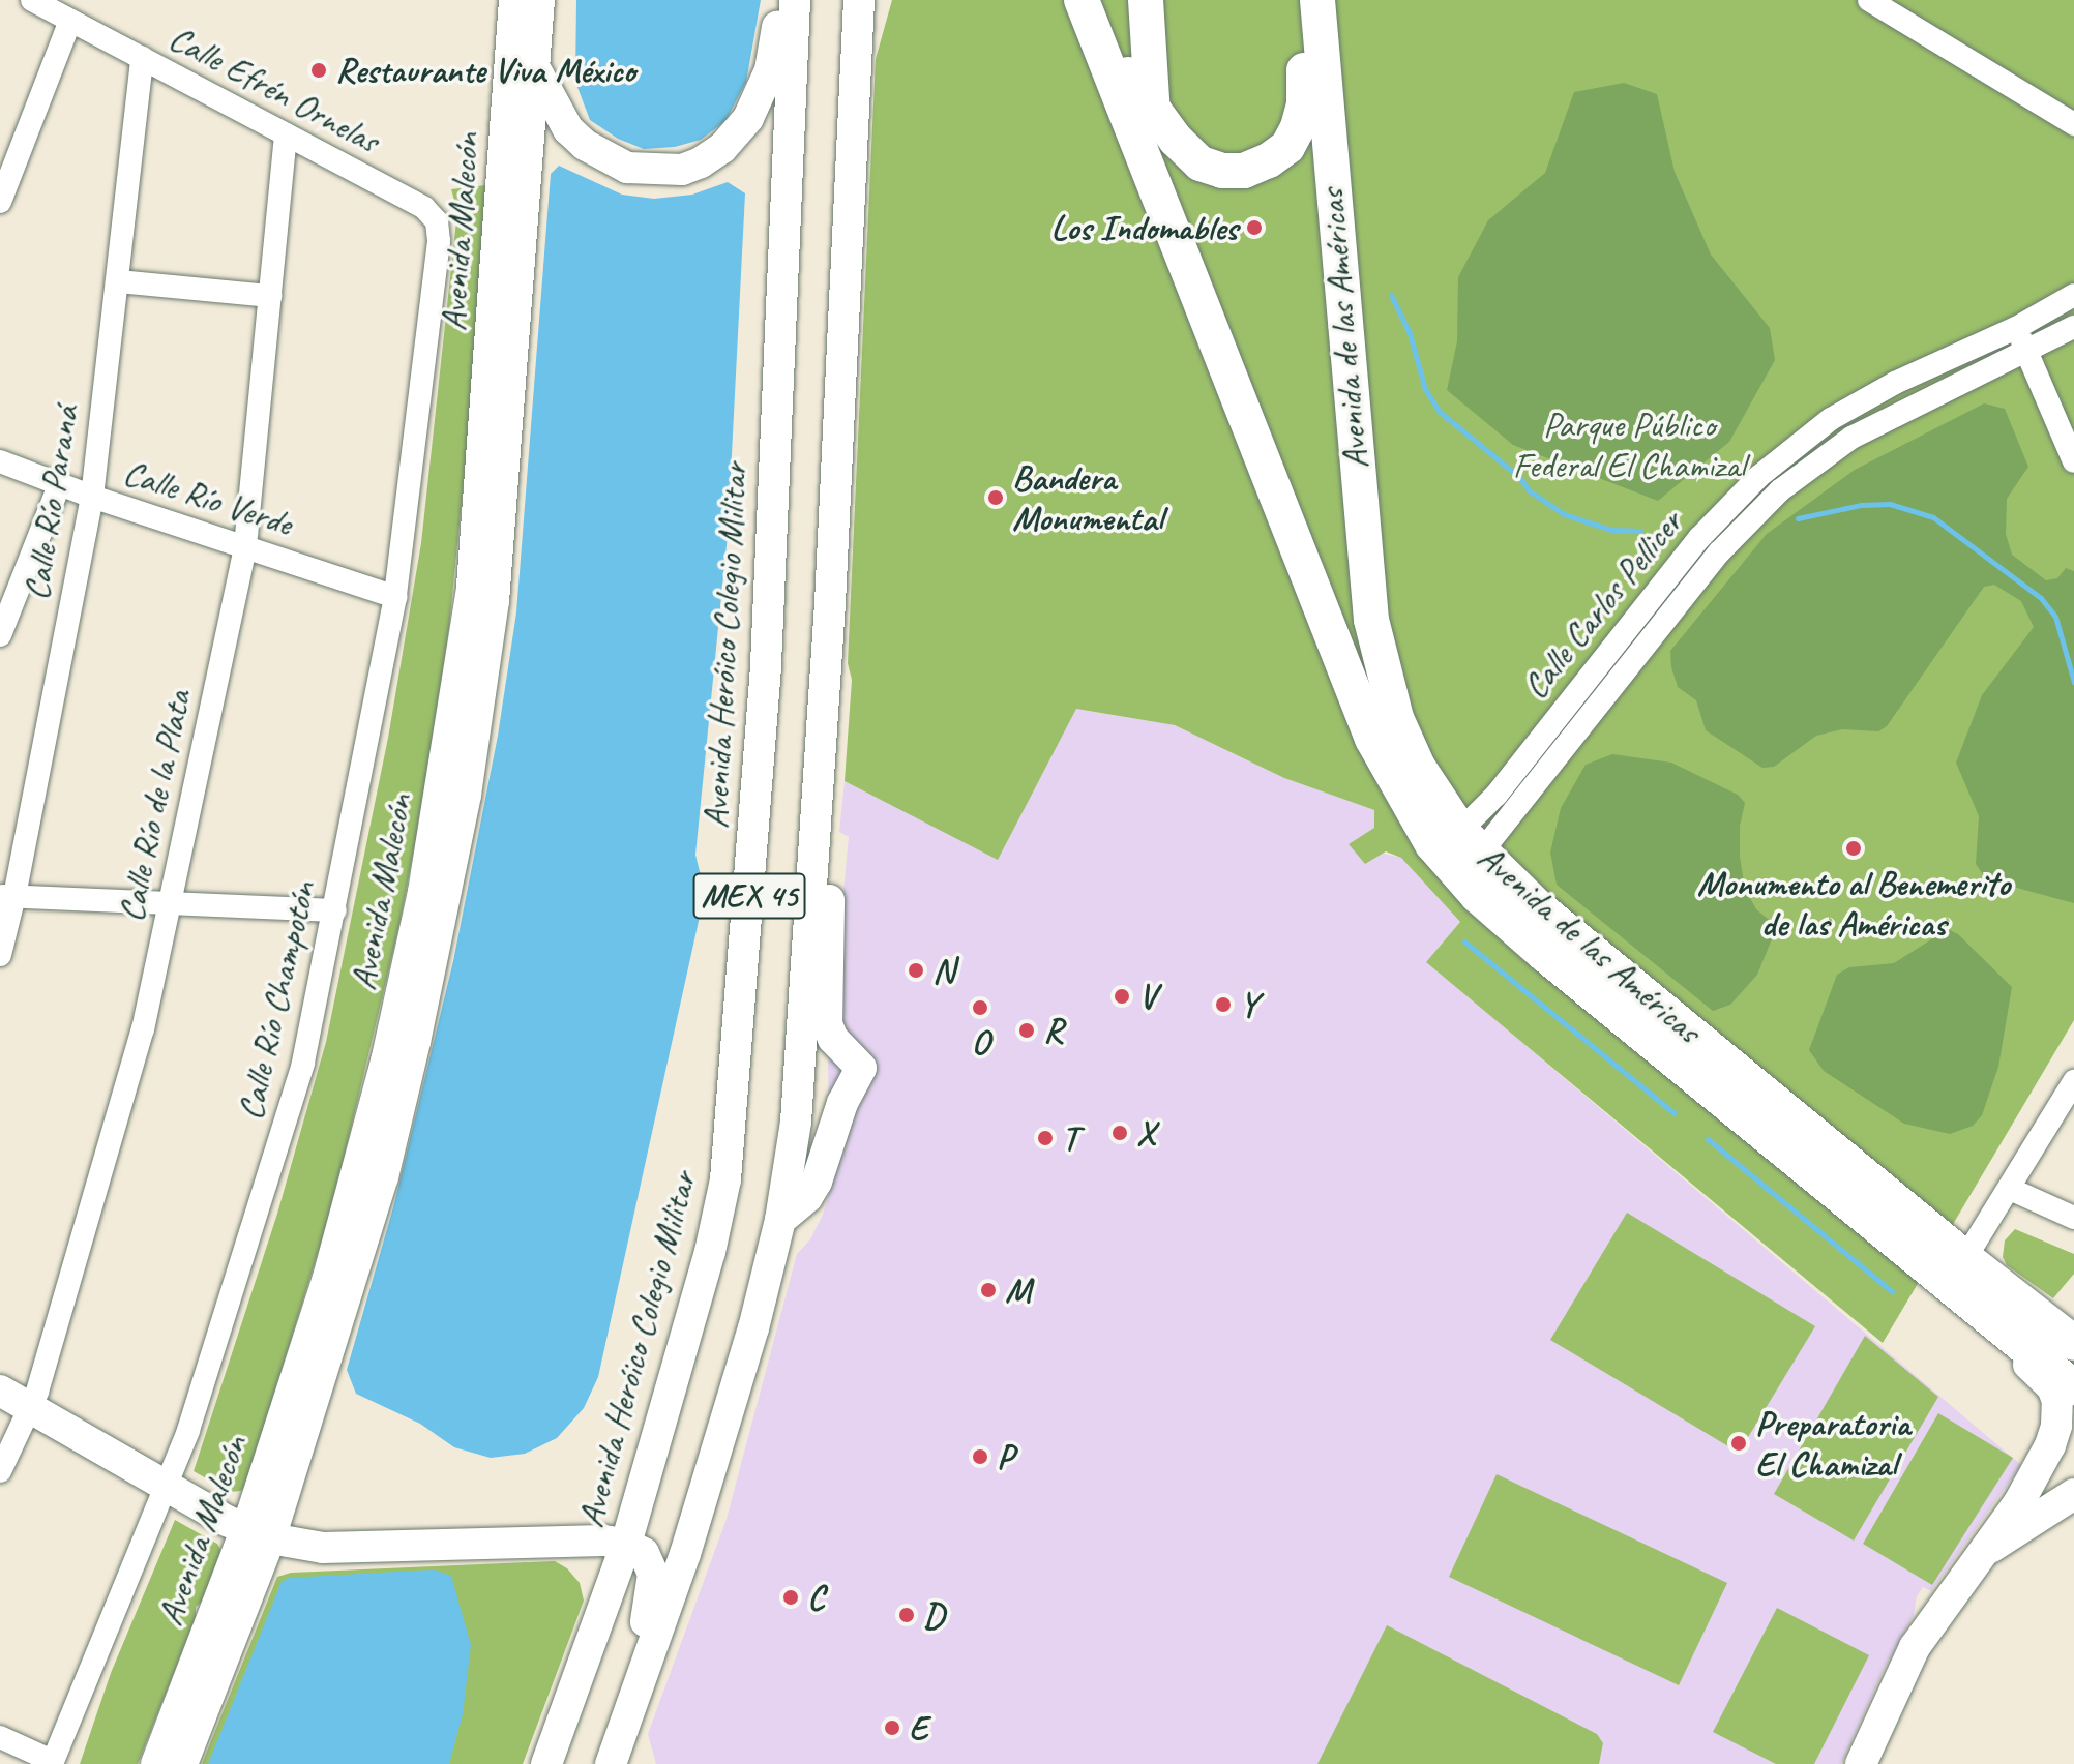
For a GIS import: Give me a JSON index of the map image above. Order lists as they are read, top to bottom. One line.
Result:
{"streets":{"highway":["Avenida de las Américas"],"main road":["Avenida Malecón","Avenida Heróico Colegio Militar","MEX 45"],"street":["Calle Efrén Ornelas","Calle Río Verde","Calle Río Paraná","Calle Carlos Pellicer","Calle Río de la Plata","Calle Río Champotón"]},"crossings":[["Calle Efrén Ornelas","Calle Río Paraná"],["Calle Efrén Ornelas","Calle Río de la Plata"],["Calle Efrén Ornelas","Calle Río Champotón"],["Avenida de las Américas","Calle Carlos Pellicer"],["Calle Río Verde","Calle Río Paraná"],["Calle Río Verde","Calle Río de la Plata"],["Calle Río Verde","Calle Río Champotón"]],"parks":["Parque Público Federal El Chamizal"],"places":["Restaurante Viva México","Los Indomables","Bandera Monumental","Monumento al Benemerito de las Américas","N","V","Y","O","R","X","T","M","Preparatoria El Chamizal","P","C","D","E"]}
